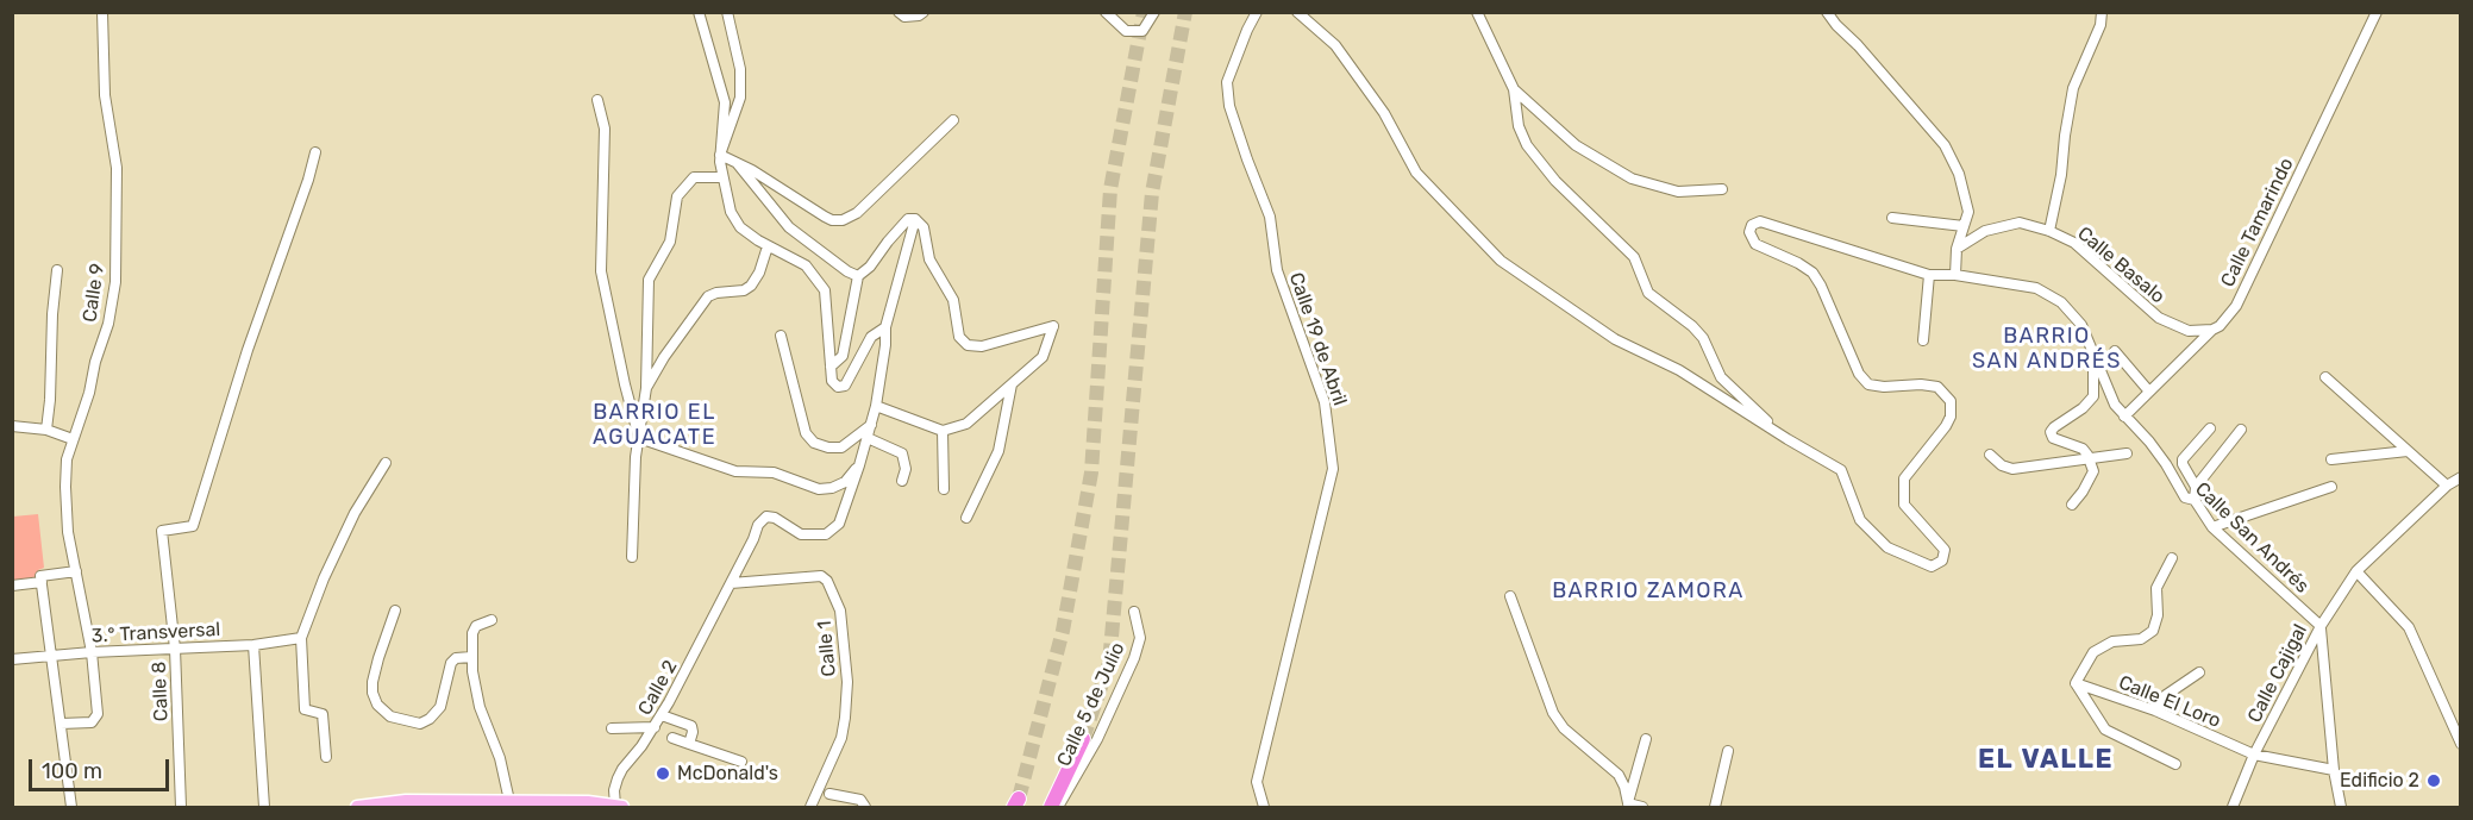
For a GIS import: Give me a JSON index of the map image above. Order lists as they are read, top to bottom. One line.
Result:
{"streets":{"street":["Calle Tamarindo","Calle Basalo","Calle 9","Calle 19 de Abril","Calle San Andrés","3.° Transversal","Calle 1","Calle Cajigal","Calle 2","Calle 8","Calle El Loro","Calle 5 de Julio"]},"crossings":[["Calle Tamarindo","Calle Basalo"],["Calle Tamarindo","Calle San Andrés"],["Calle 9","3.° Transversal"],["Calle San Andrés","Calle Cajigal"],["3.° Transversal","Calle 8"],["Calle 1","Calle 2"],["Calle Cajigal","Calle El Loro"]],"districts":["BARRIO SAN ANDRÉS","BARRIO EL AGUACATE","BARRIO ZAMORA","EL VALLE"],"places":["McDonald's","Edificio 2"],"scale_bar":"100 m"}
